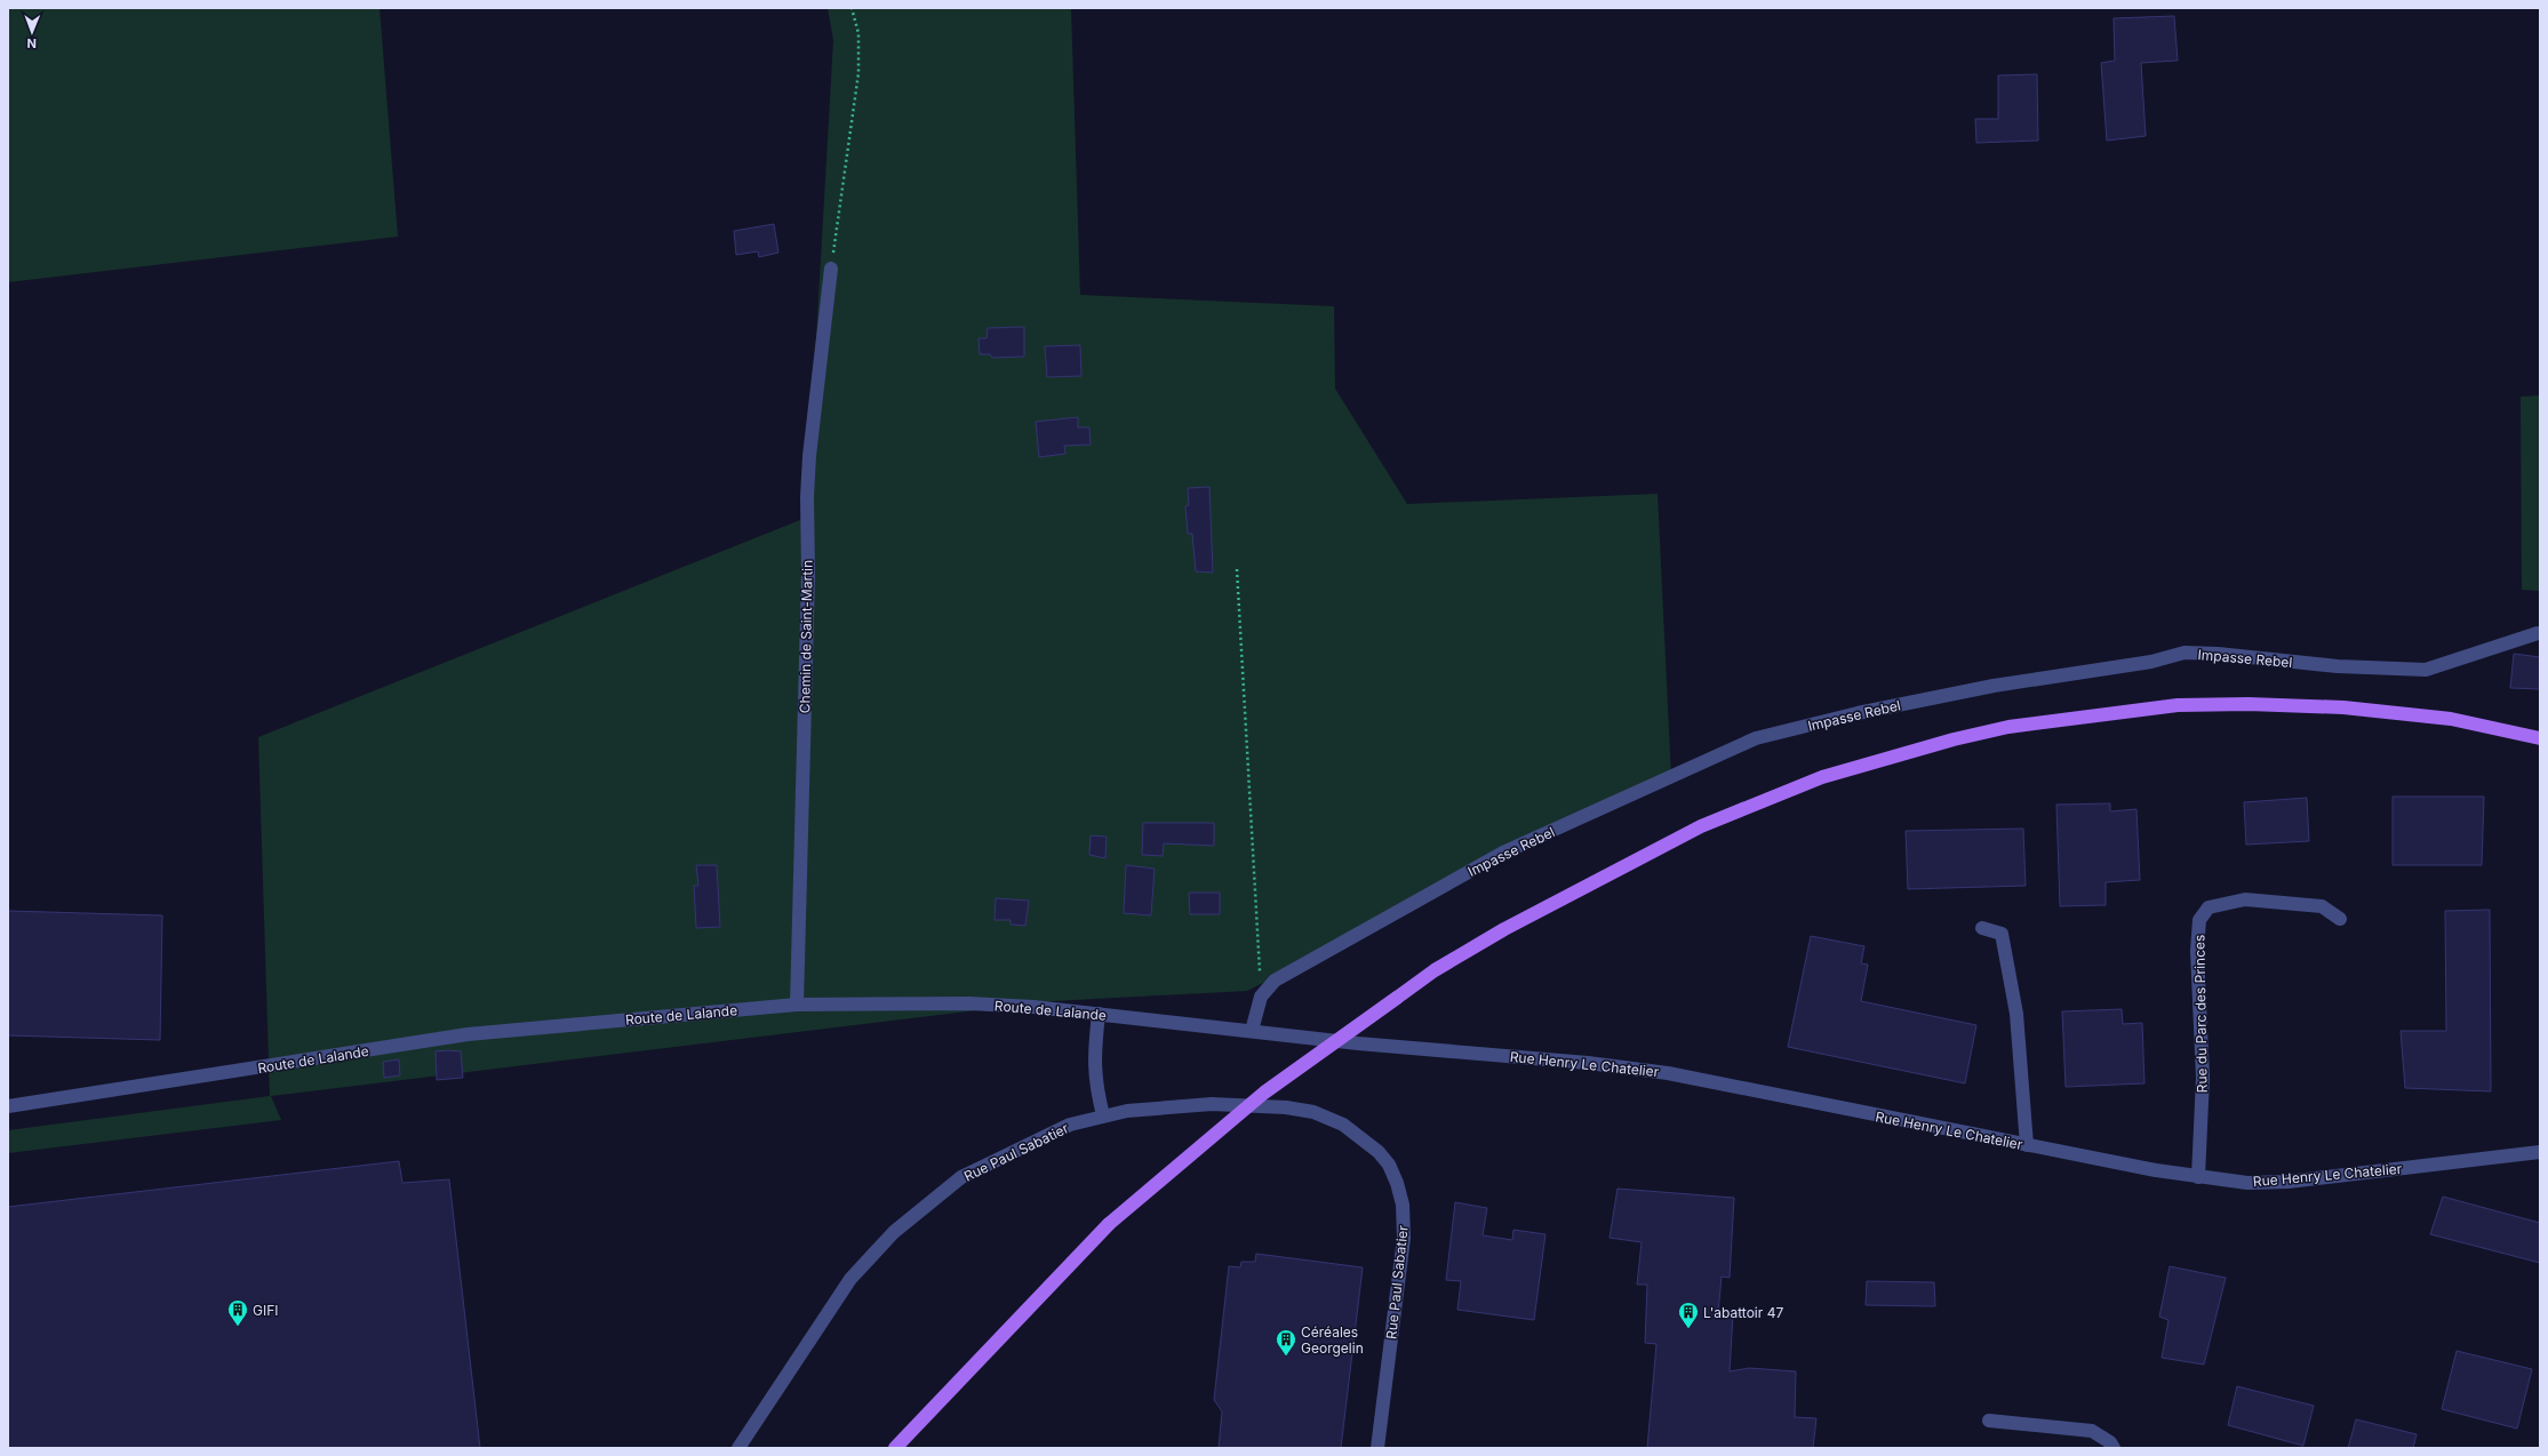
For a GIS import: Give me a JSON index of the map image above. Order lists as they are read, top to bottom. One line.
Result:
{"streets":{"street":["Chemin de Saint-Martin","Impasse Rebel","Route de Lalande","Rue du Parc des Princes","Rue Henry Le Chatelier","Rue Paul Sabatier"]},"crossings":[["Chemin de Saint-Martin","Route de Lalande"],["Impasse Rebel","Route de Lalande"],["Route de Lalande","Rue Henry Le Chatelier"],["Rue du Parc des Princes","Rue Henry Le Chatelier"]],"places":{"building":["GIFI","L'abattoir 47","Céréales Georgelin"]},"north":"bottom"}
